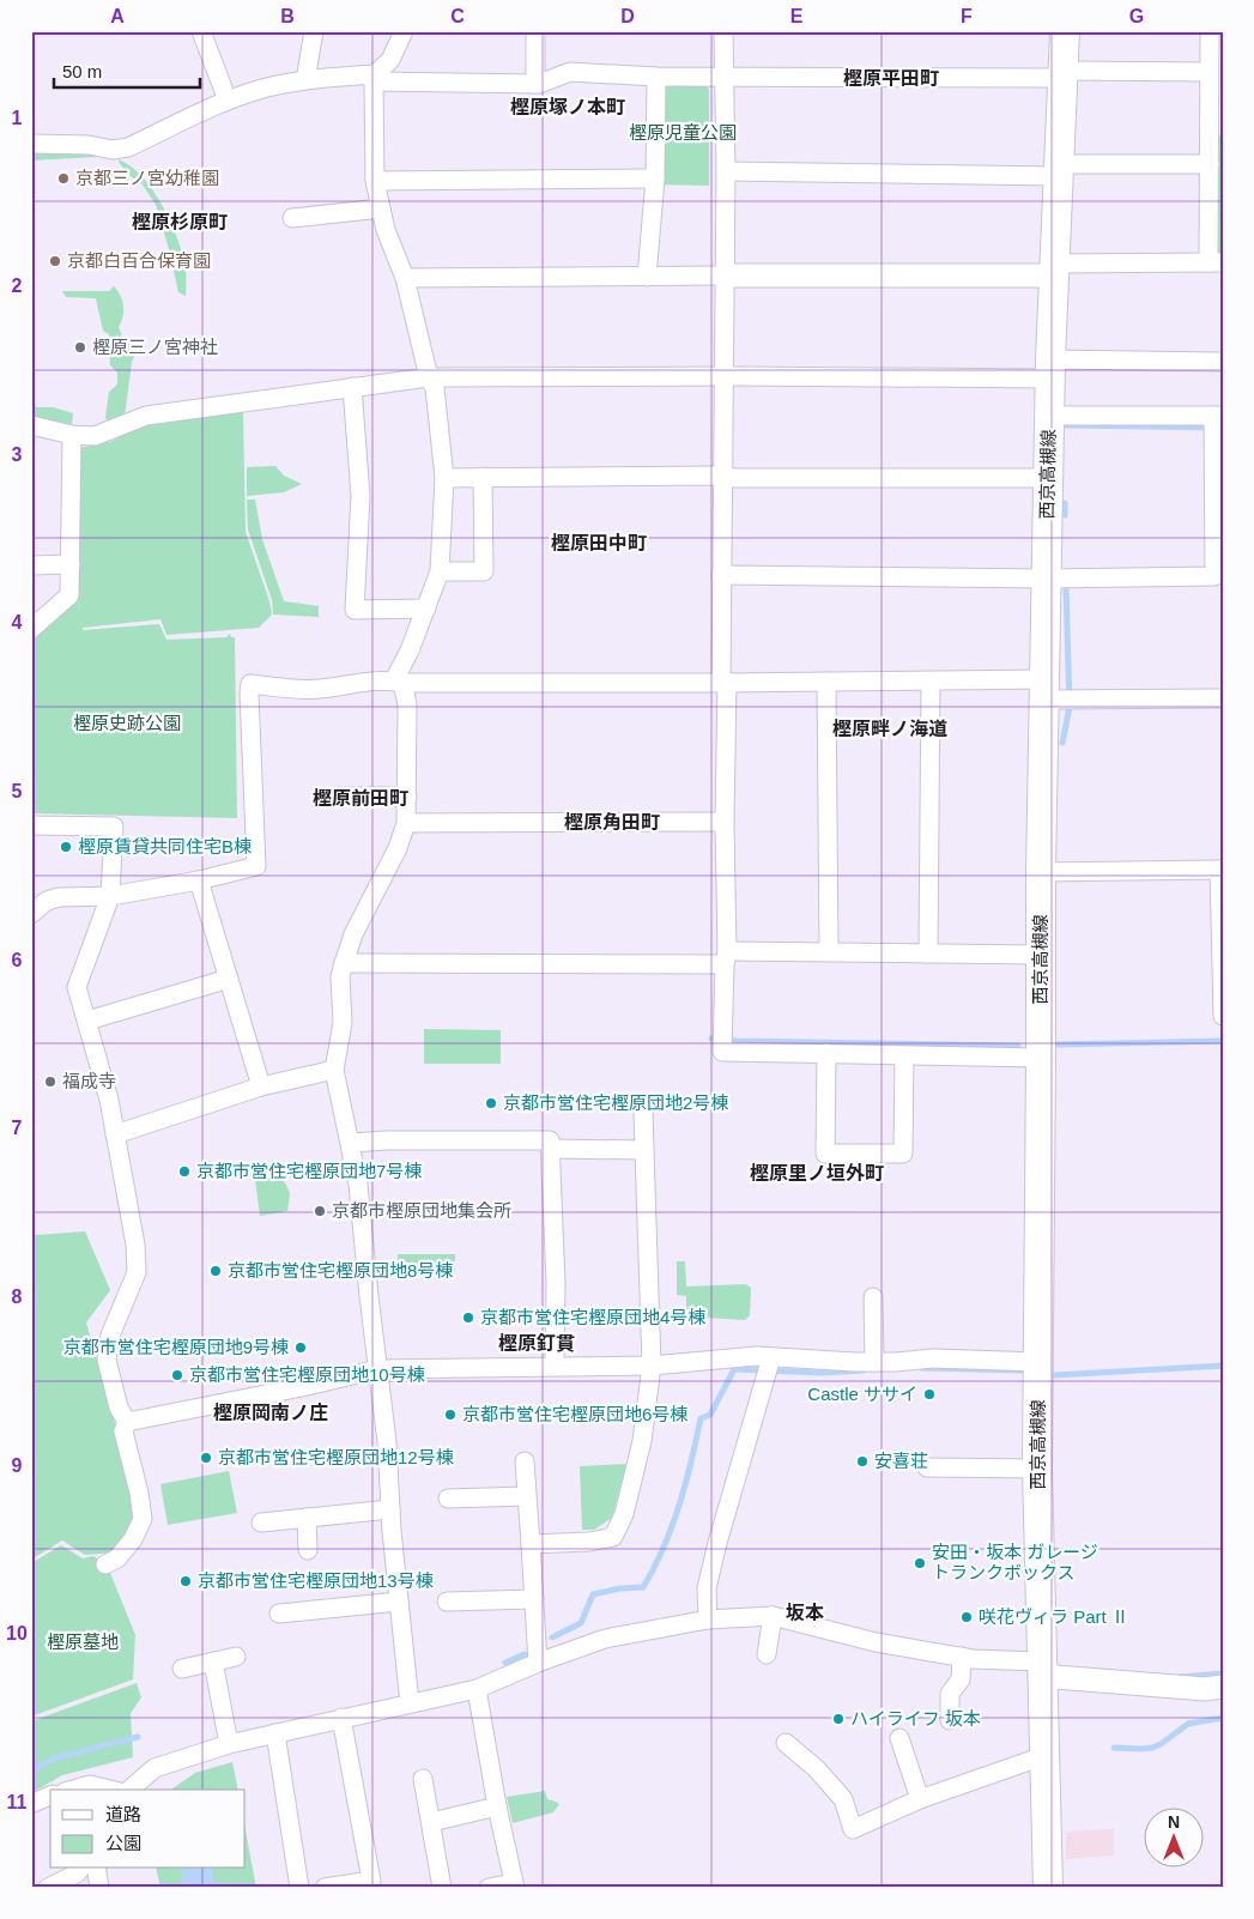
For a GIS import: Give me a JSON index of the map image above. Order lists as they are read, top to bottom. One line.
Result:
{"streets":{"main road":["西京高槻線"]},"districts":["樫原平田町","樫原塚ノ本町","樫原杉原町","樫原田中町","樫原畔ノ海道","樫原前田町","樫原角田町","樫原里ノ垣外町","樫原釘貫","樫原岡南ノ庄","坂本"],"parks":["樫原児童公園","樫原史跡公園","樫原墓地"],"places":["京都三ノ宮幼稚園","京都白百合保育園","樫原三ノ宮神社","樫原賃貸共同住宅B棟","福成寺","京都市営住宅樫原団地2号棟","京都市営住宅樫原団地7号棟","京都市樫原団地集会所","京都市営住宅樫原団地8号棟","京都市営住宅樫原団地4号棟","京都市営住宅樫原団地9号棟","京都市営住宅樫原団地10号棟","Castle ササイ","京都市営住宅樫原団地6号棟","京都市営住宅樫原団地12号棟","安喜荘","安田・坂本 ガレージ トランクボックス","京都市営住宅樫原団地13号棟","咲花ヴィラ Part Ⅱ","ハイライフ 坂本"],"legend":["道路","公園"],"scale_bar":"50 m","north":"top","grid":{"columns":["A","B","C","D","E","F","G"],"rows":["1","2","3","4","5","6","7","8","9","10","11"]}}
